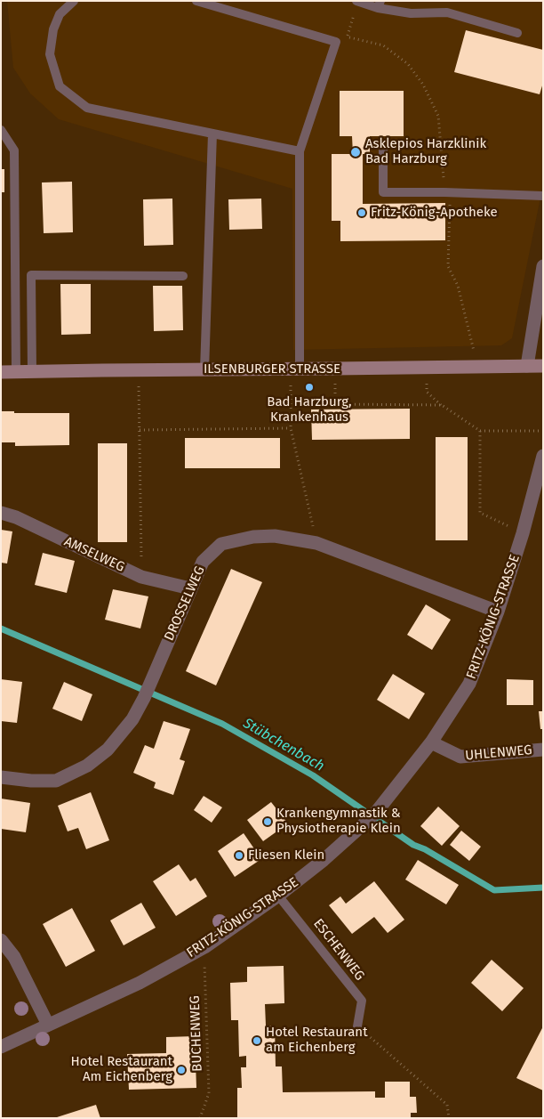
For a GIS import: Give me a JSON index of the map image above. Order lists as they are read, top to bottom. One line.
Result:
{"streets":{"main road":["ILSENBURGER STRASSE"],"street":["AMSELWEG","DROSSELWEG","FRITZ-KÖNIG-STRASSE","UHLENWEG"],"lane":["ESCHENWEG"],"path":["BUCHENWEG"]},"crossings":[["AMSELWEG","DROSSELWEG"],["DROSSELWEG","FRITZ-KÖNIG-STRASSE"],["FRITZ-KÖNIG-STRASSE","UHLENWEG"],["FRITZ-KÖNIG-STRASSE","ESCHENWEG"],["FRITZ-KÖNIG-STRASSE","BUCHENWEG"]],"water":["Stübchenbach"],"places":["Asklepios Harzklinik Bad Harzburg","Fritz-König-Apotheke","Bad Harzburg, Krankenhaus","Krankengymnastik & Physiotherapie Klein","Fliesen Klein","Hotel Restaurant am Eichenberg","Hotel Restaurant Am Eichenberg"]}
